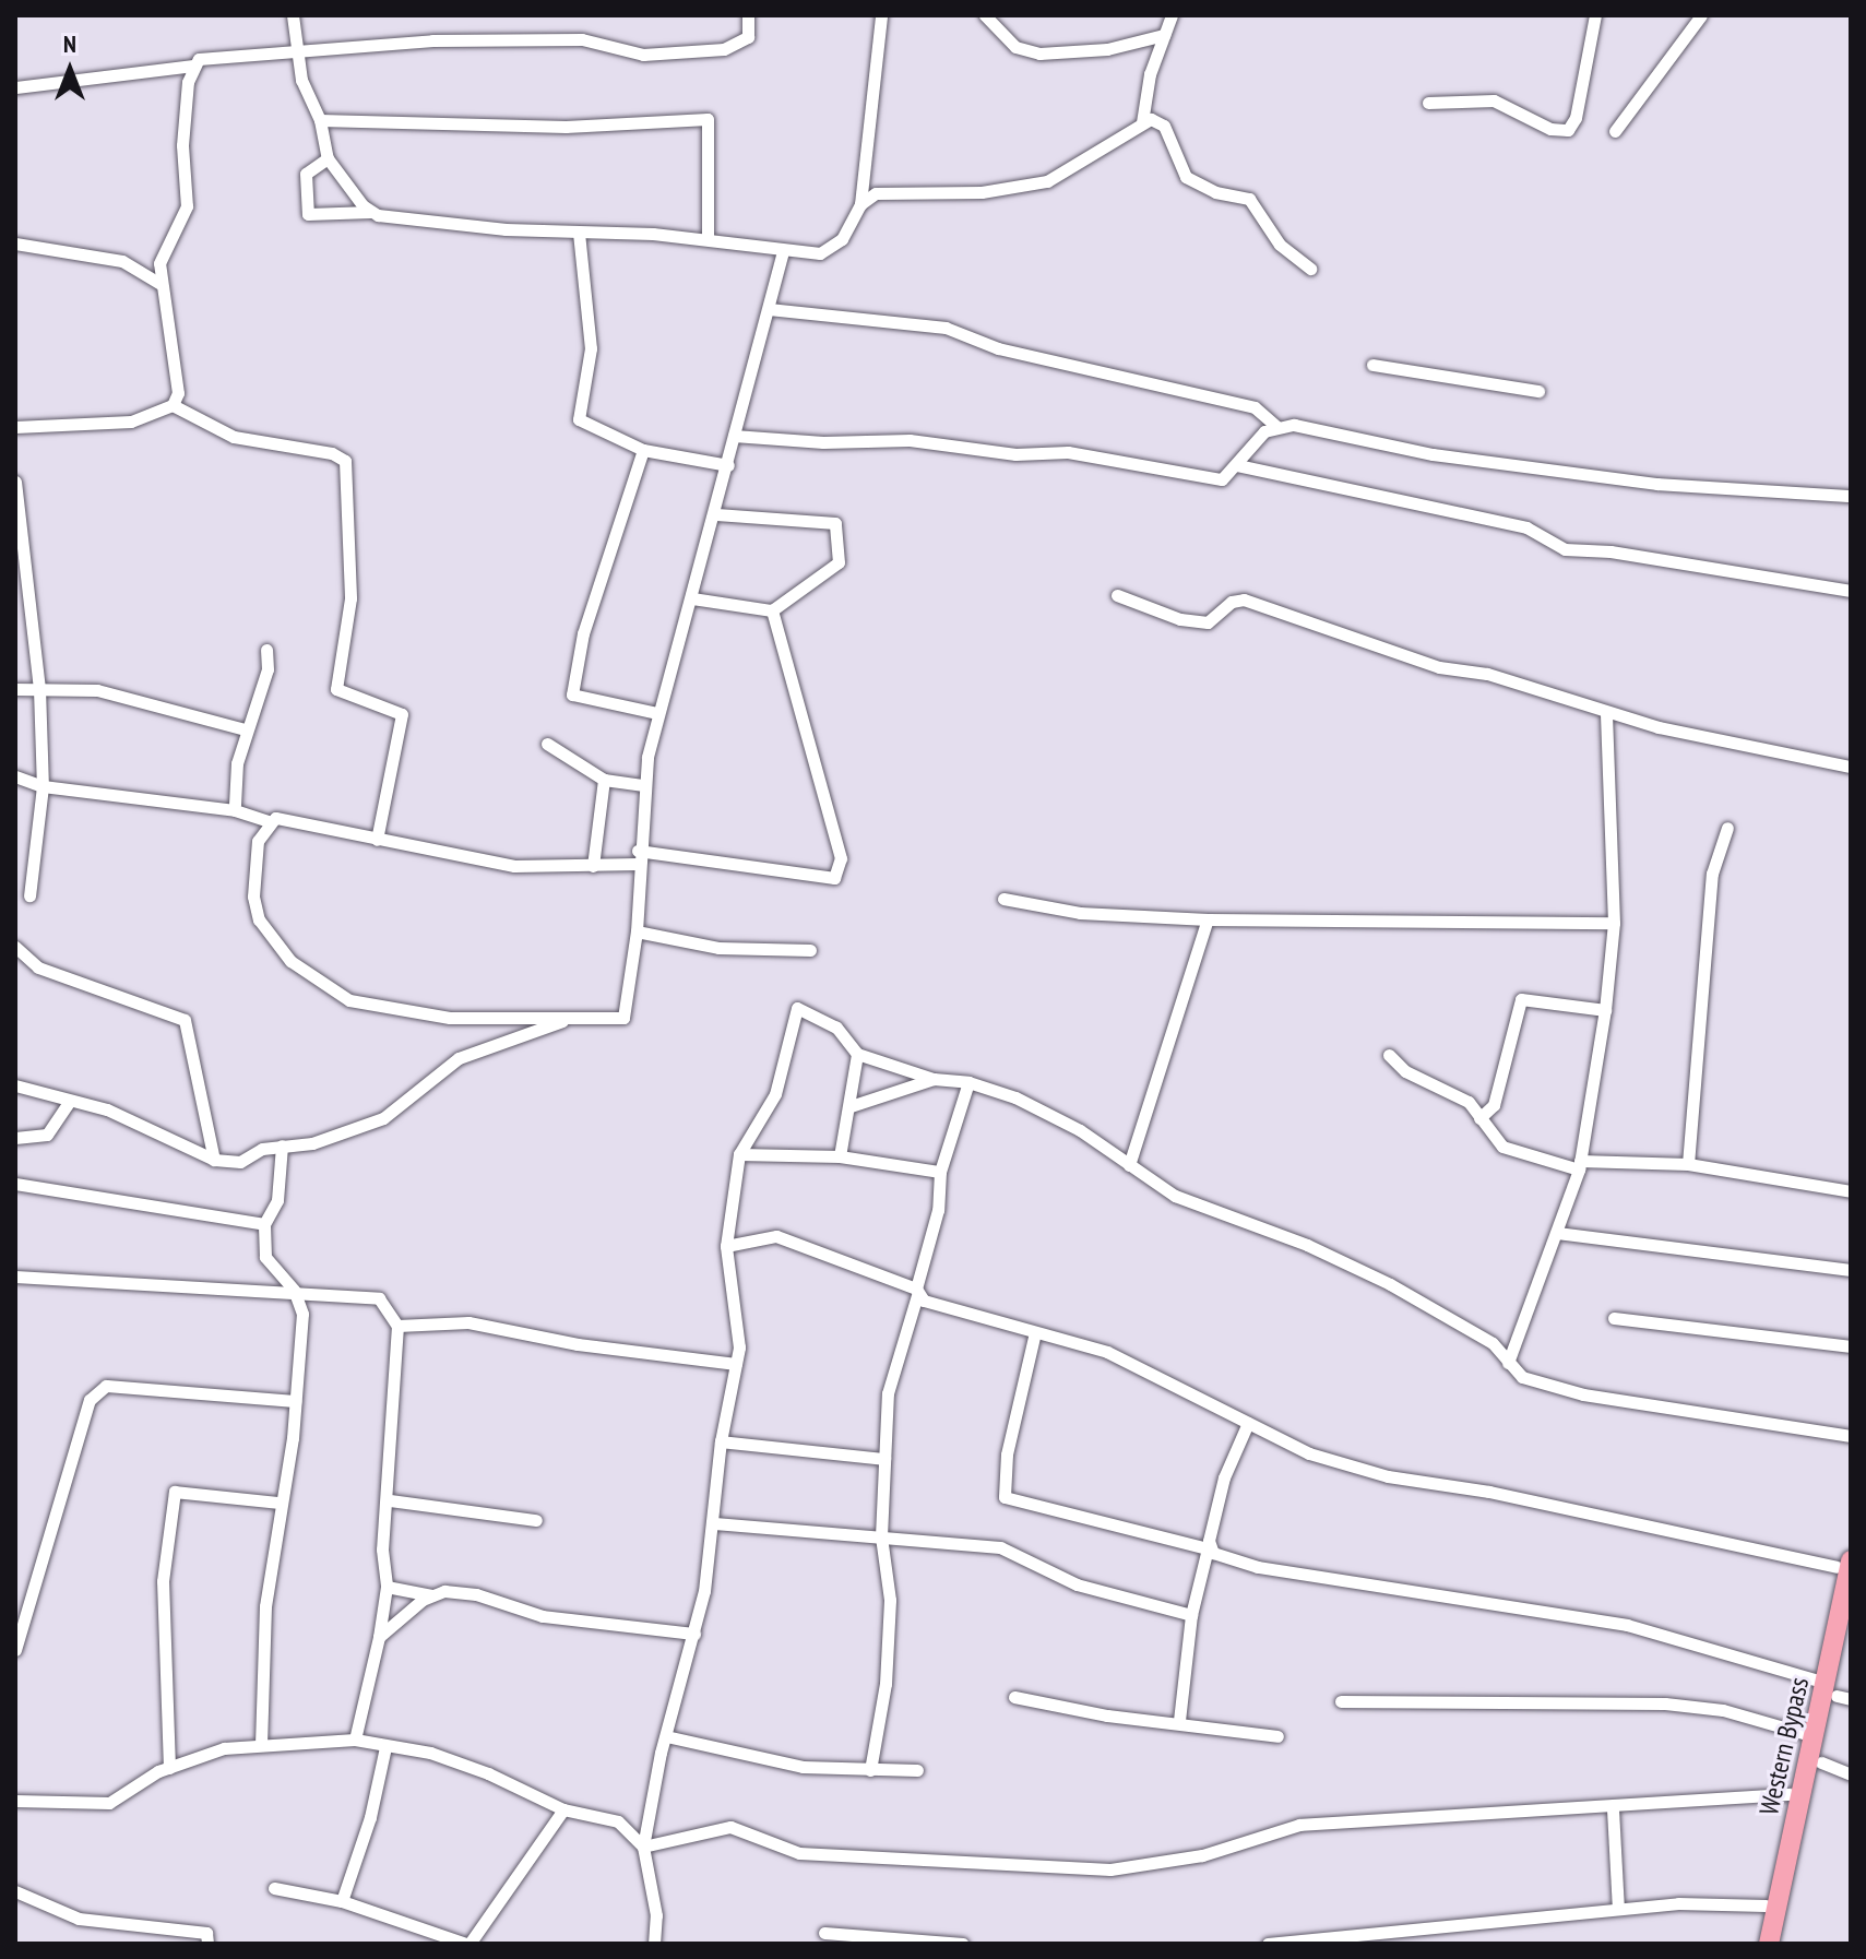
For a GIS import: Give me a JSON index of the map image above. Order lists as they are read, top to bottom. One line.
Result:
{"streets":{"main road":["Western Bypass"]},"north":"top"}
